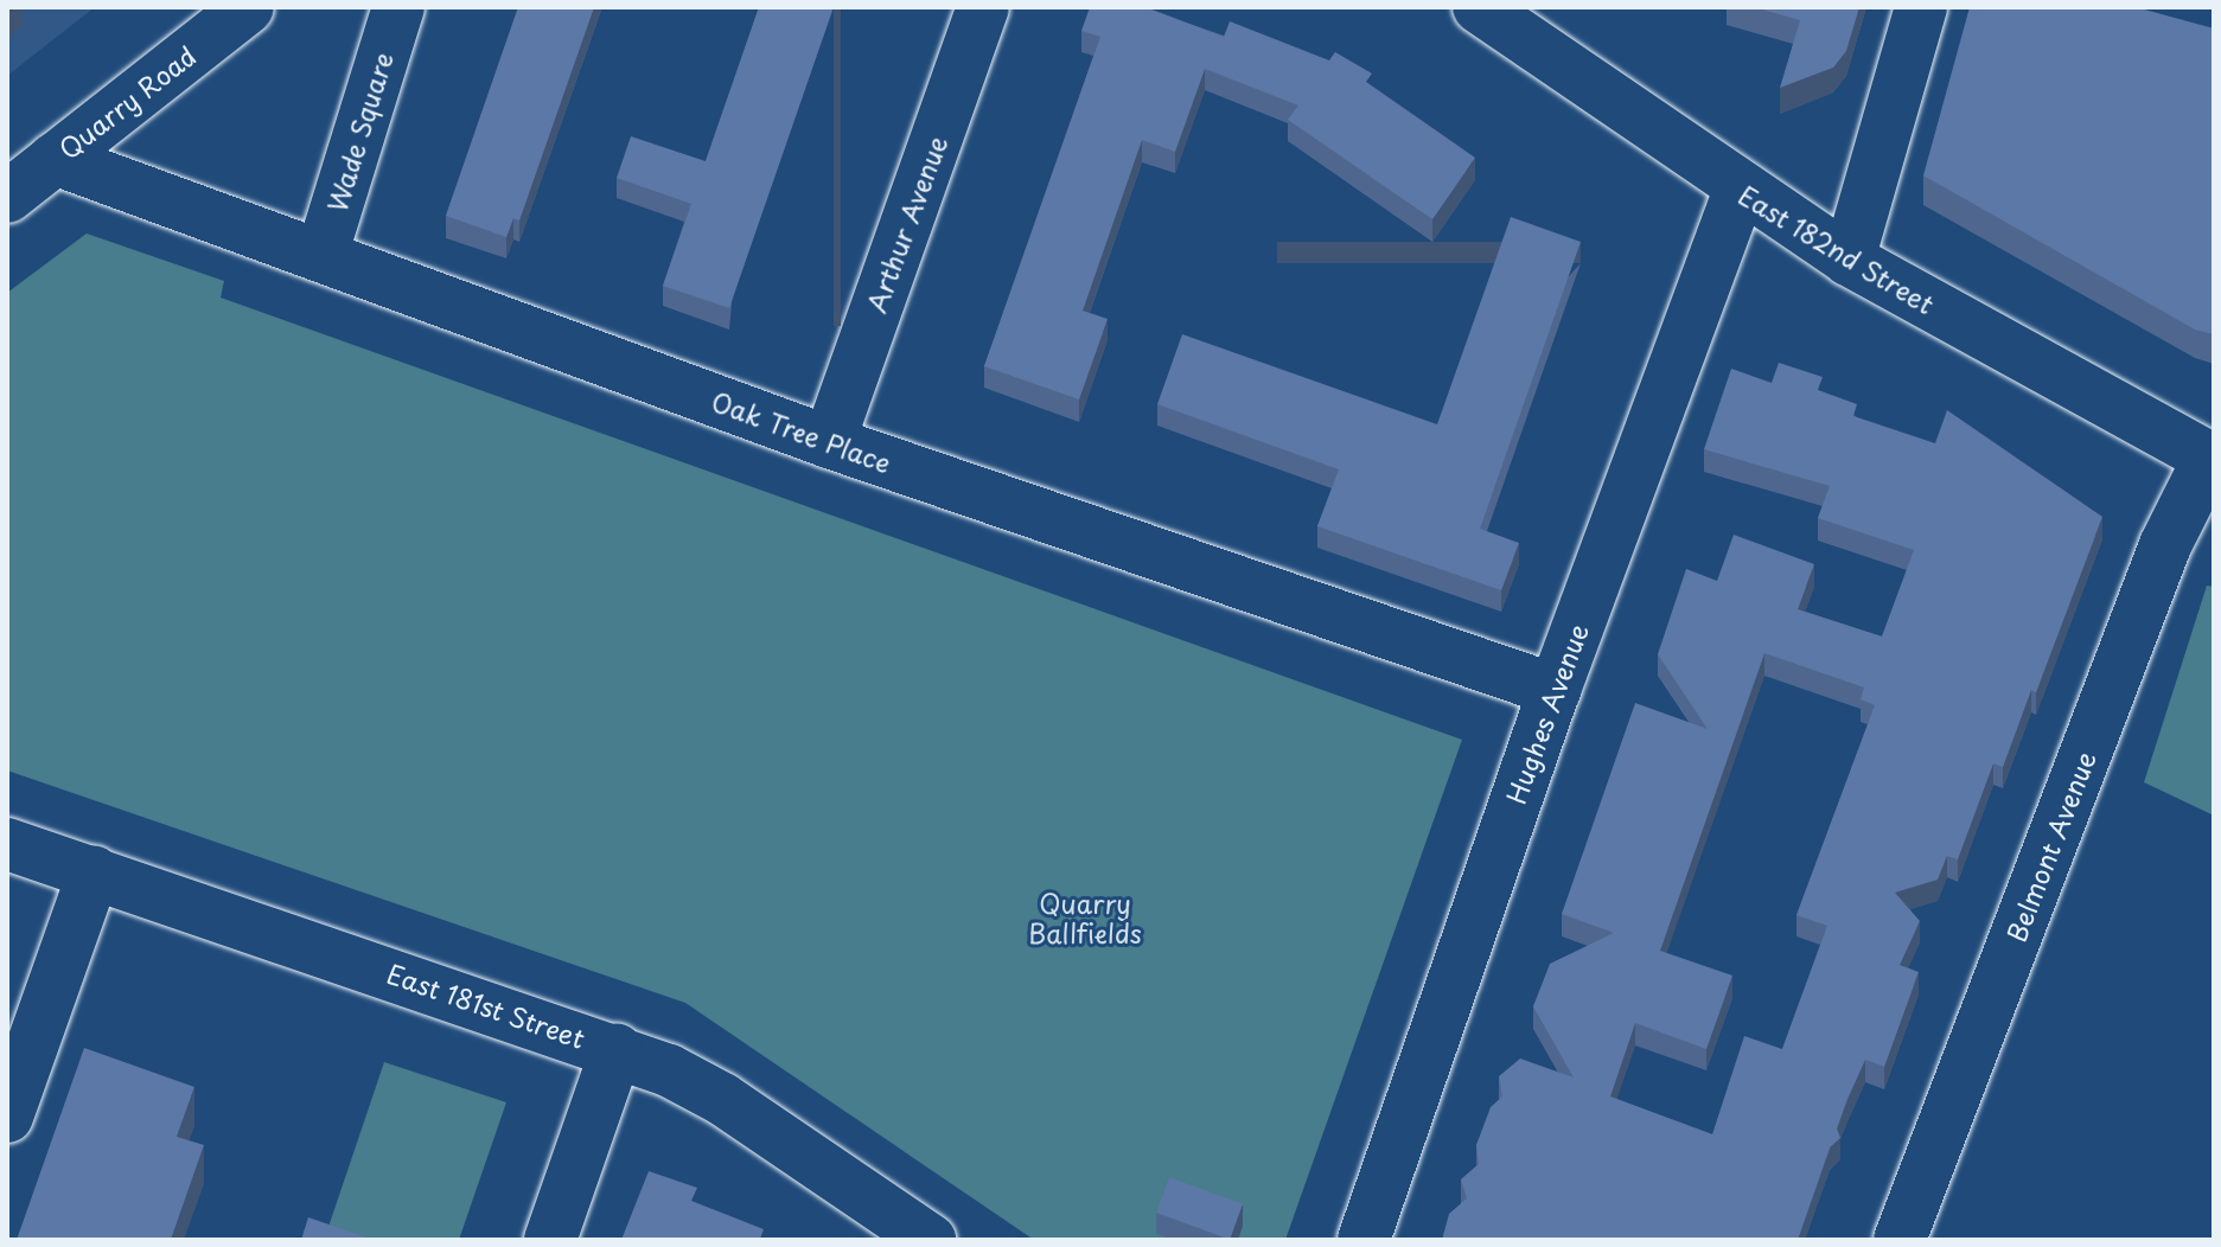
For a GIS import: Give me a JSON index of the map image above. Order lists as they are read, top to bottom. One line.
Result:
{"streets":{"street":["Quarry Road","Wade Square","Arthur Avenue","East 182nd Street","Oak Tree Place","Hughes Avenue","Belmont Avenue","East 181st Street"]},"crossings":[["Quarry Road","Oak Tree Place"],["Wade Square","Oak Tree Place"],["Arthur Avenue","Oak Tree Place"],["East 182nd Street","Hughes Avenue"],["East 182nd Street","Belmont Avenue"],["Oak Tree Place","Hughes Avenue"]],"parks":["Quarry Ballfields"]}
